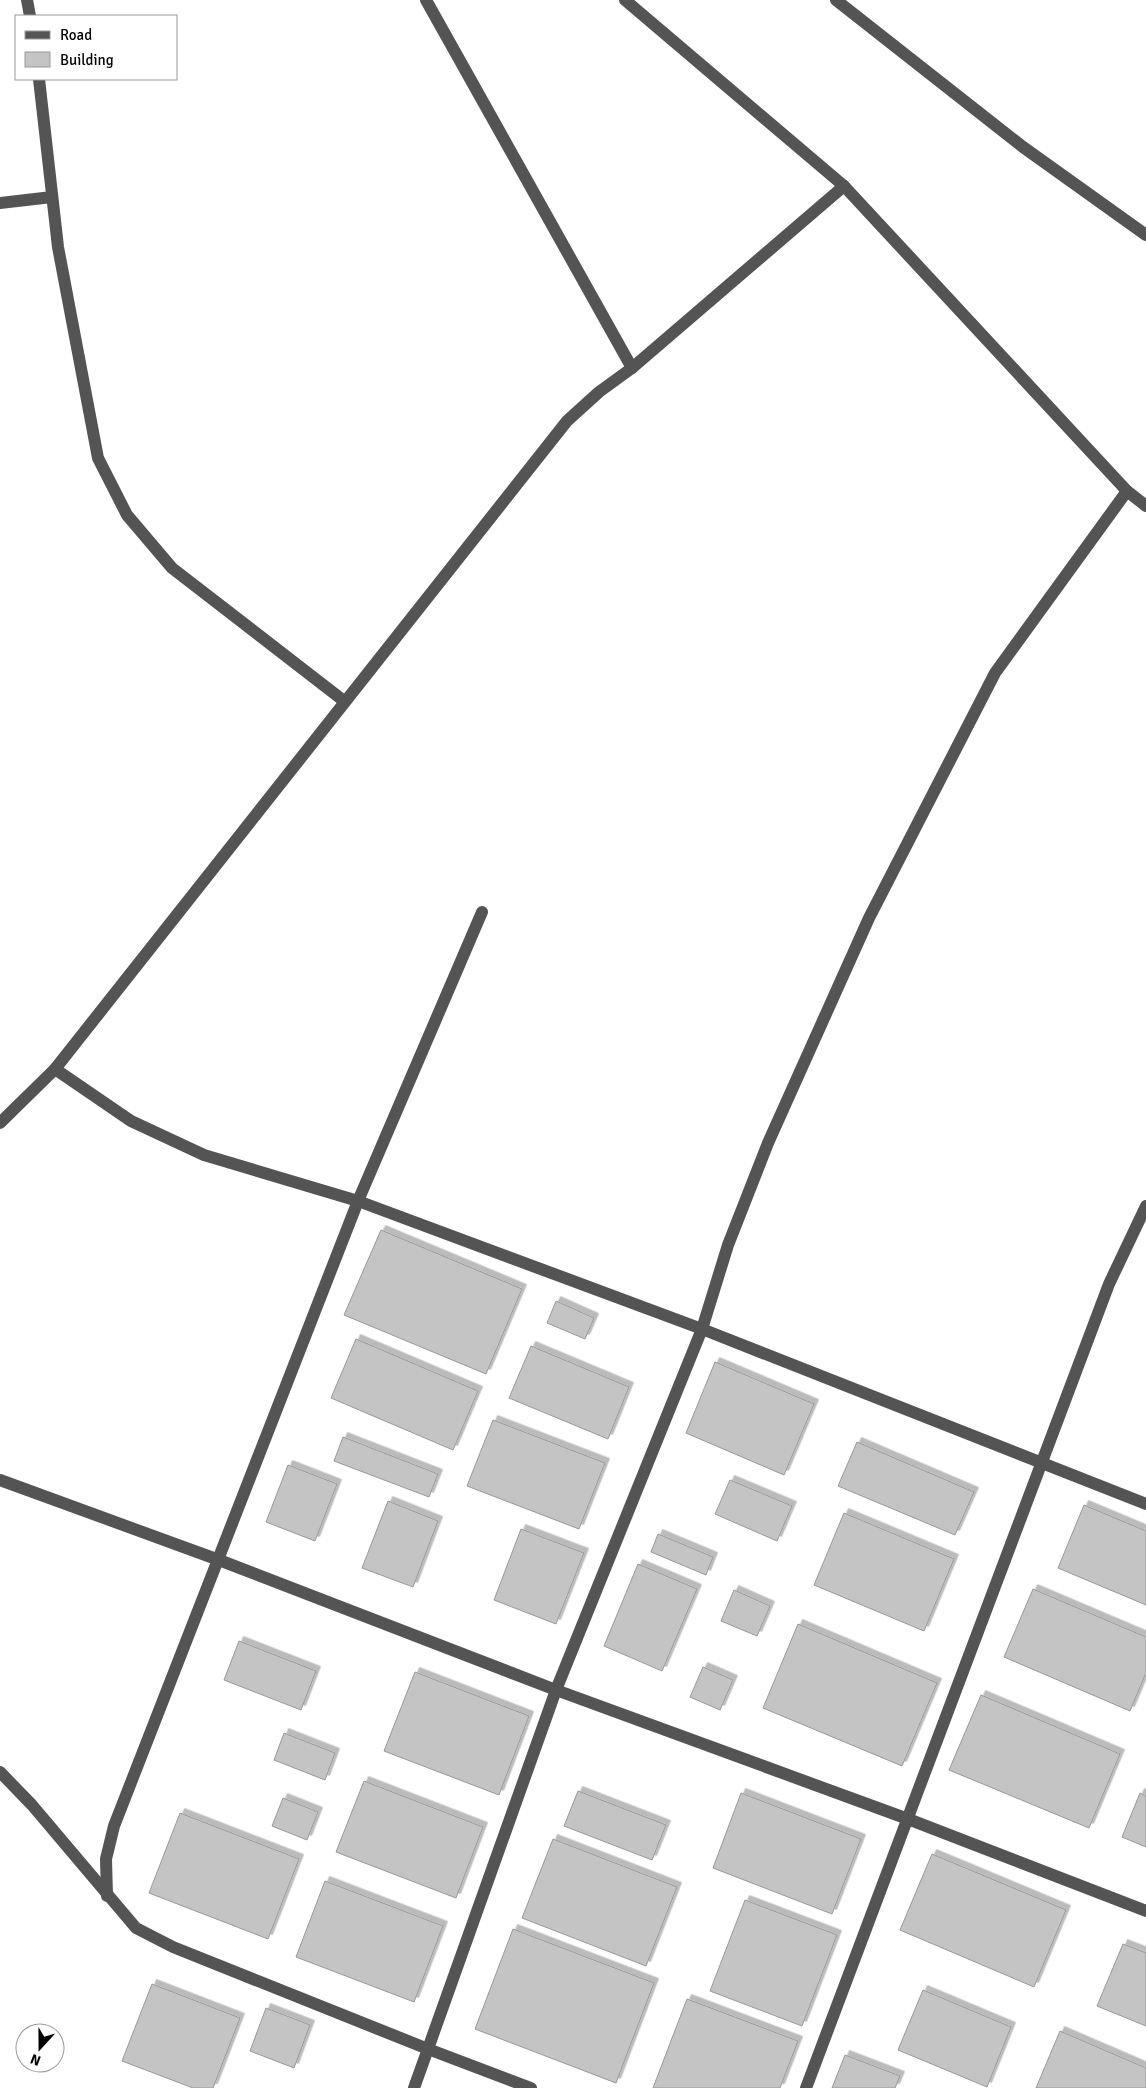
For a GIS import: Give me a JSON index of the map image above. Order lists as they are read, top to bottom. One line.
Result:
{"legend":["Road","Building"],"north":"bottom"}
